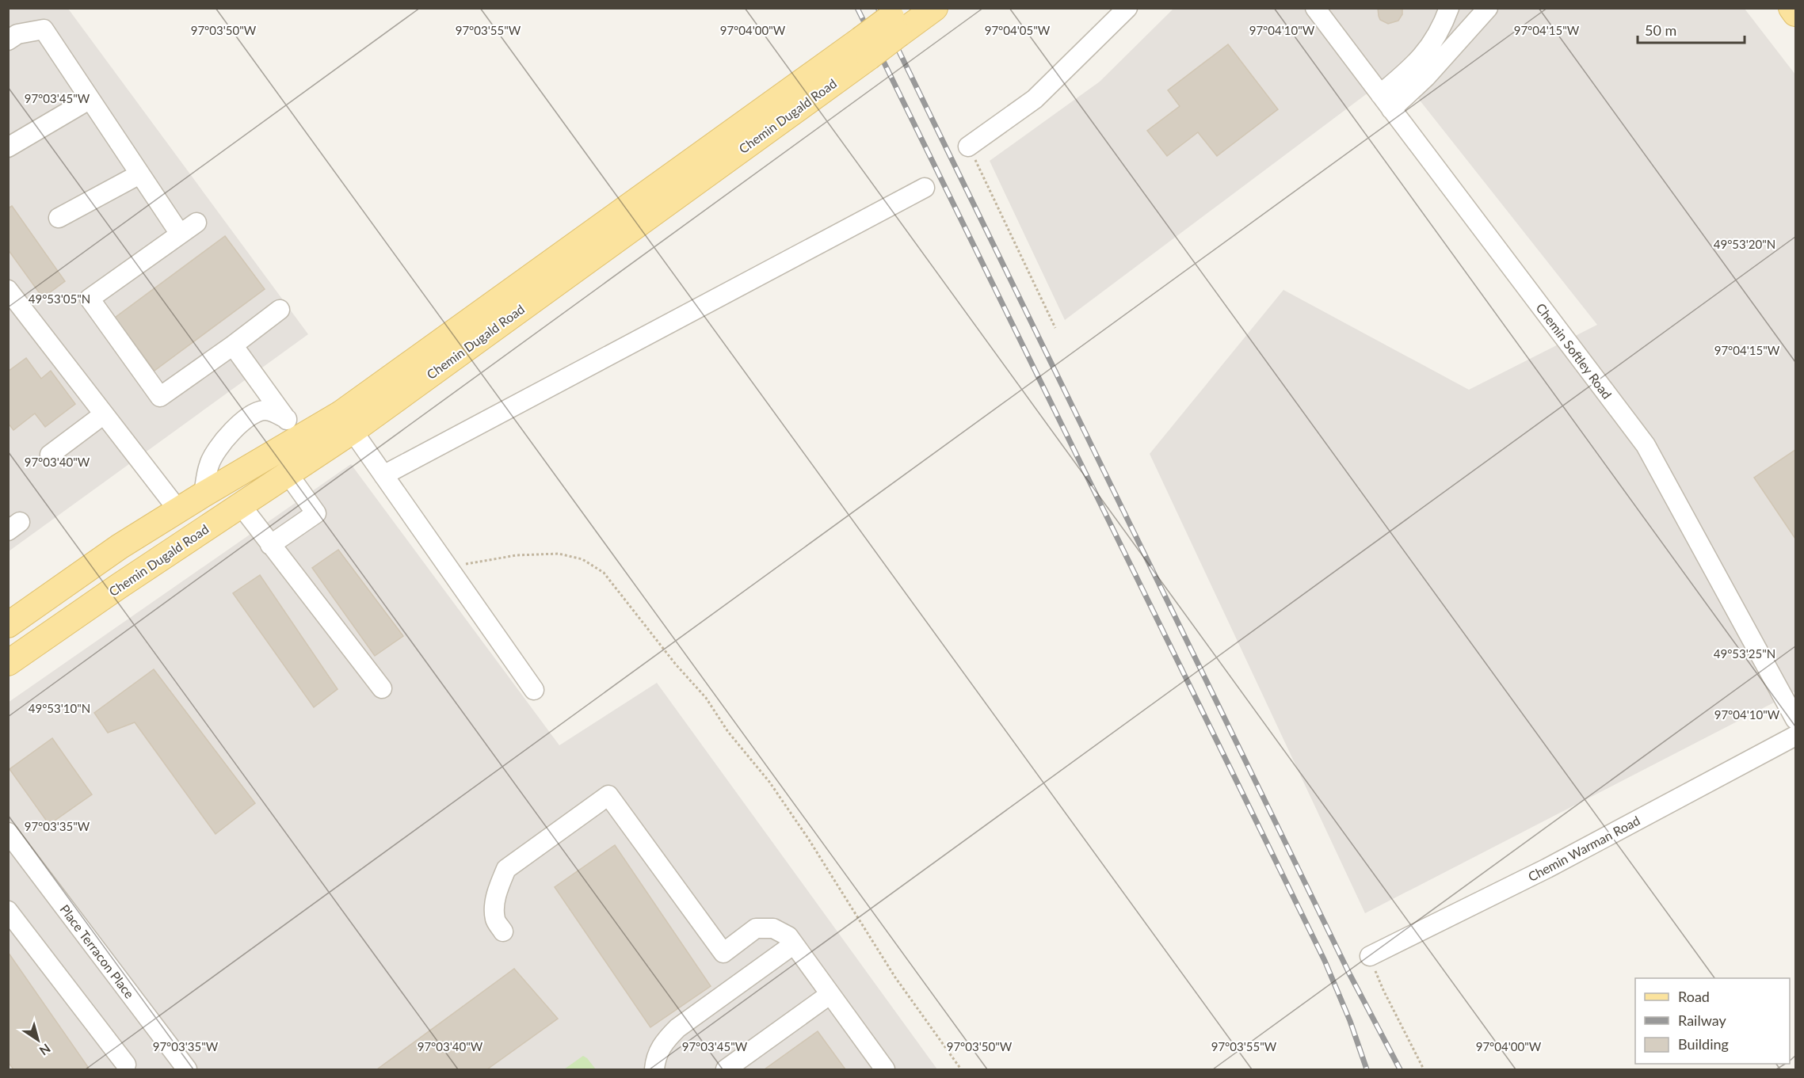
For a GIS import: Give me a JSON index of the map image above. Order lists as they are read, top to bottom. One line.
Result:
{"streets":{"main road":["Chemin Dugald Road"],"street":["Chemin Softley Road","Chemin Warman Road","Place Terracon Place"]},"legend":["Road","Railway","Building"],"scale_bar":"50 m","north":"bottom right","coordinates":["97°03'50\"W","97°03'55\"W","97°04'00\"W","97°04'05\"W","97°04'10\"W","97°04'15\"W","97°03'45\"W","49°53'20\"N","49°53'05\"N","97°03'40\"W","49°53'25\"N","49°53'10\"N","97°03'35\"W"]}
